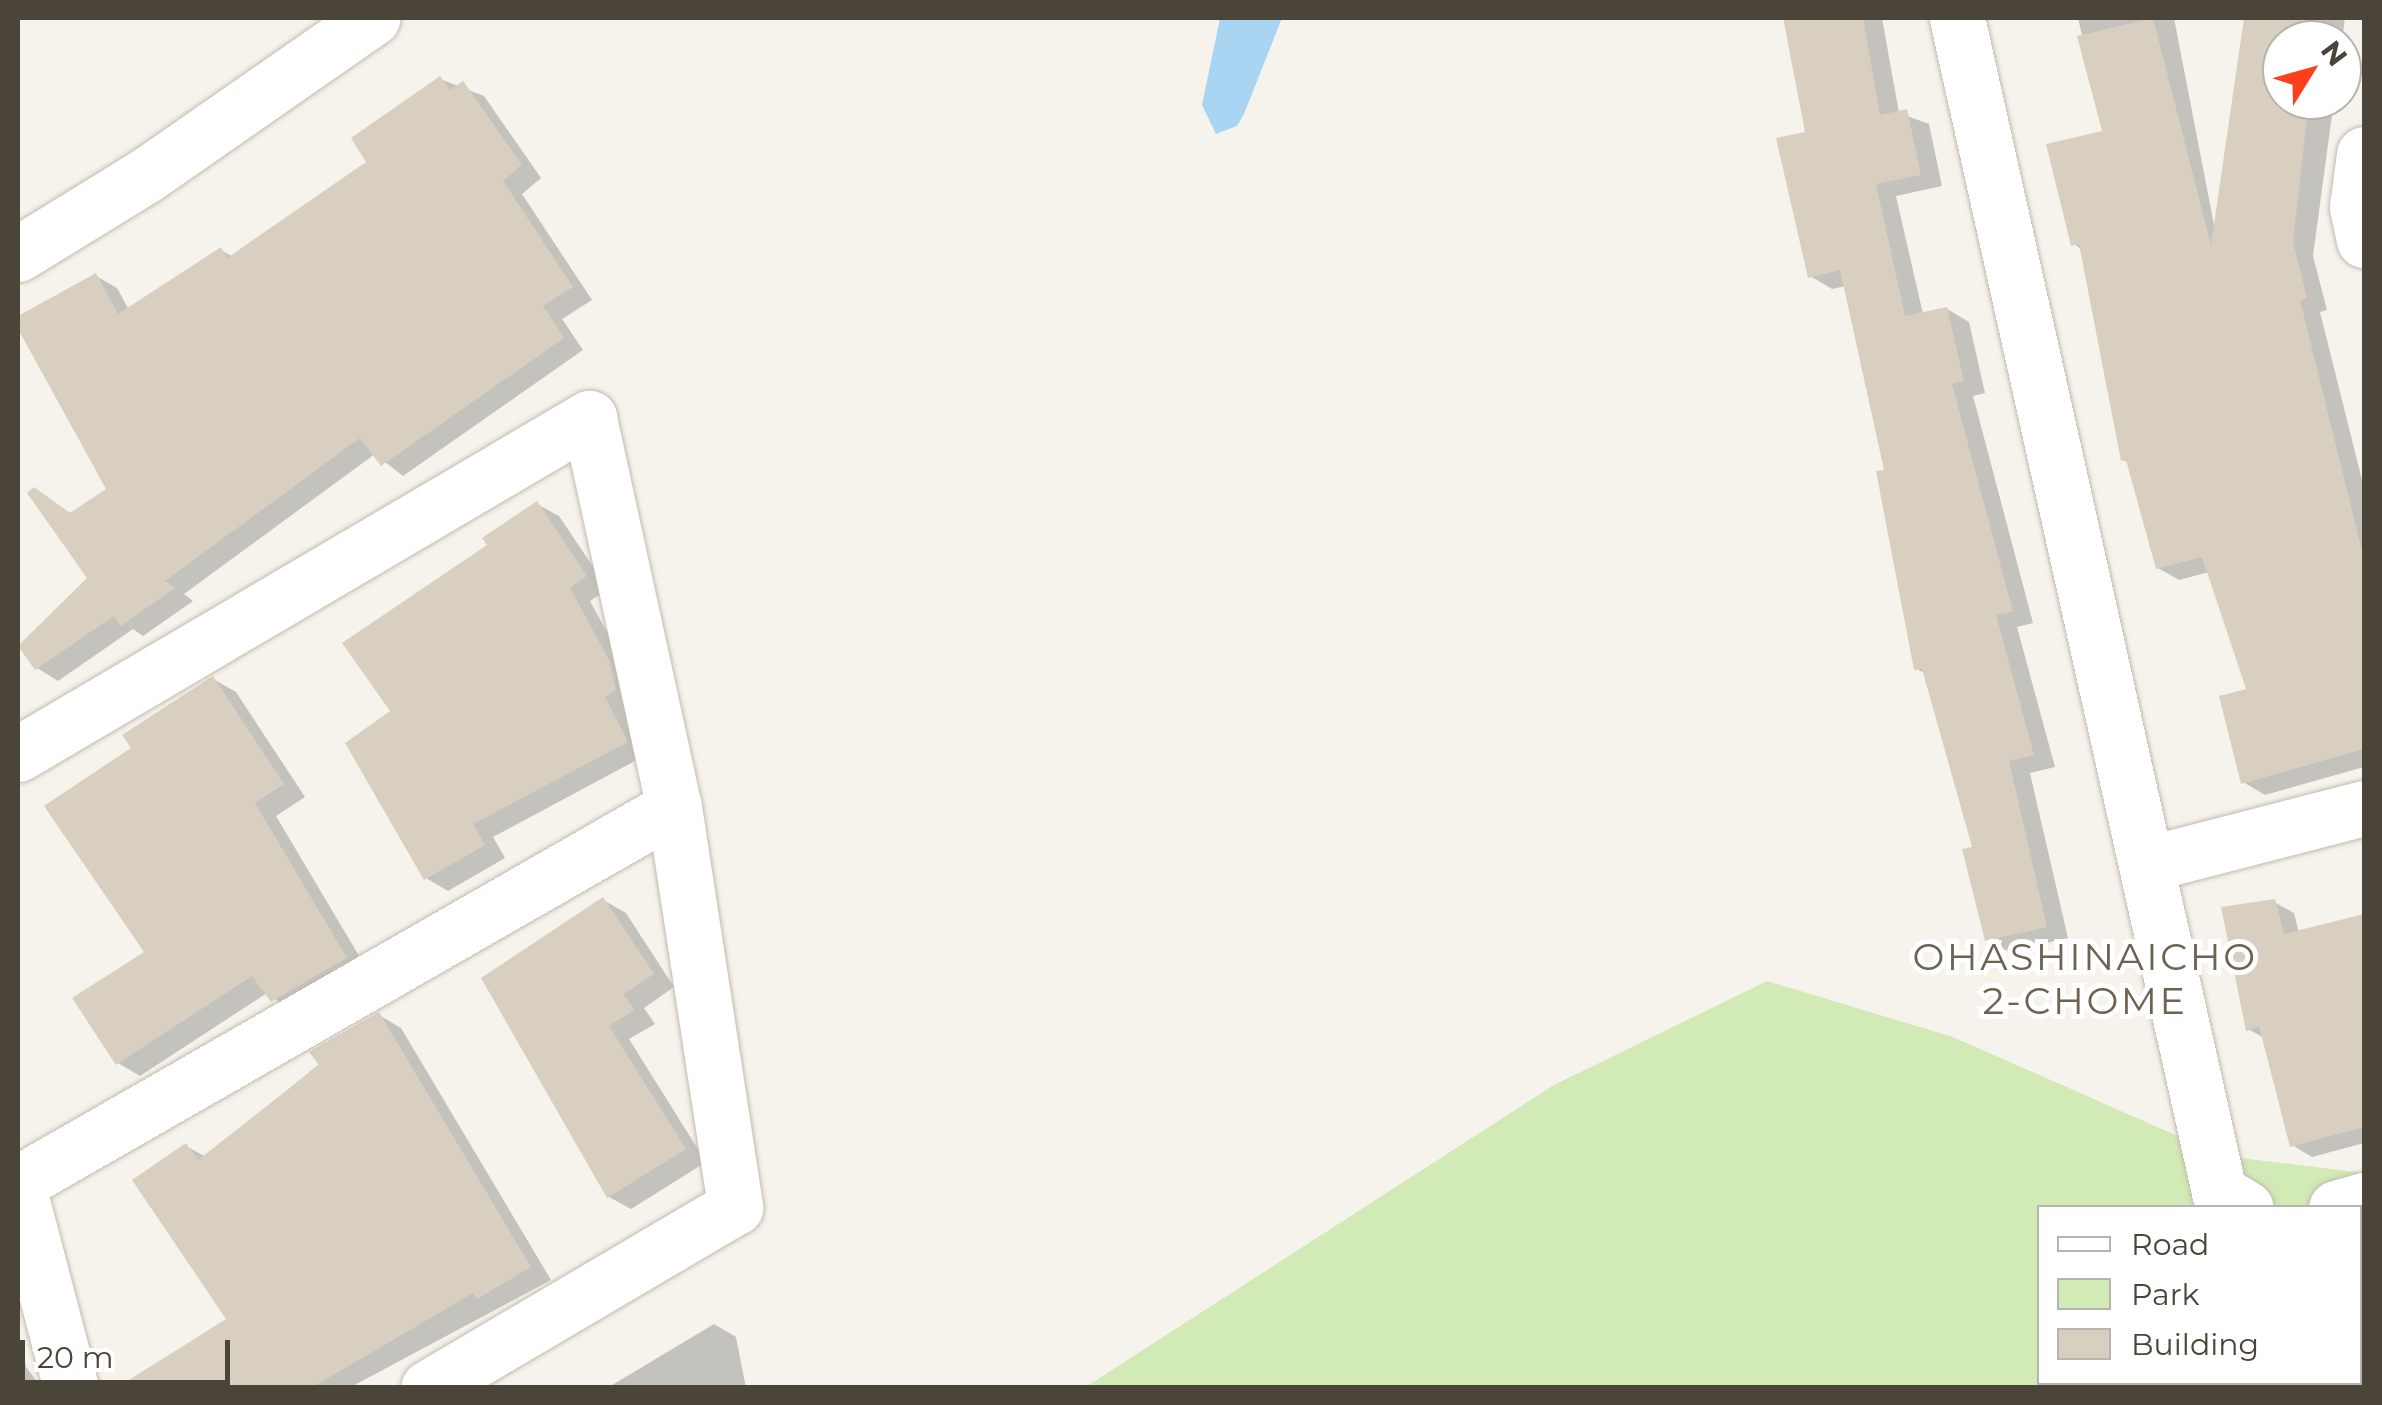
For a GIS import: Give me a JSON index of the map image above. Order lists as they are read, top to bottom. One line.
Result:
{"districts":["OHASHINAICHO 2-CHOME"],"legend":["Road","Park","Building"],"scale_bar":"20 m","north":"top right"}
